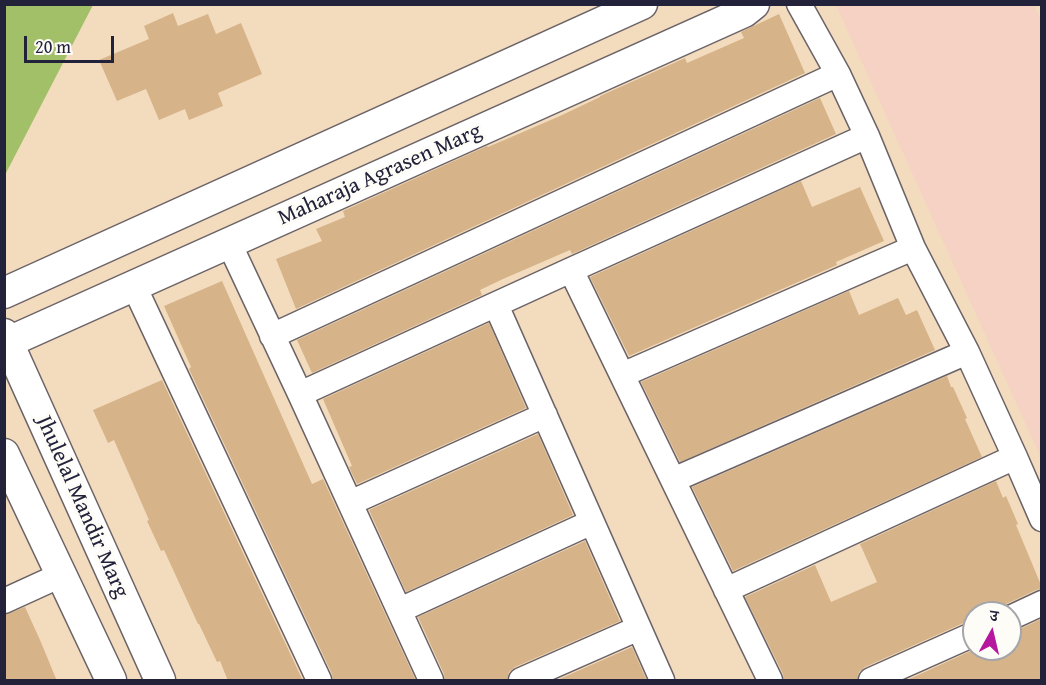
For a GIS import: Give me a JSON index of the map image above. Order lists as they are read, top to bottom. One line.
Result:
{"streets":{"street":["Maharaja Agrasen Marg","Jhulelal Mandir Marg"]},"crossings":[["Maharaja Agrasen Marg","Jhulelal Mandir Marg"]],"scale_bar":"20 m","north":"top"}
